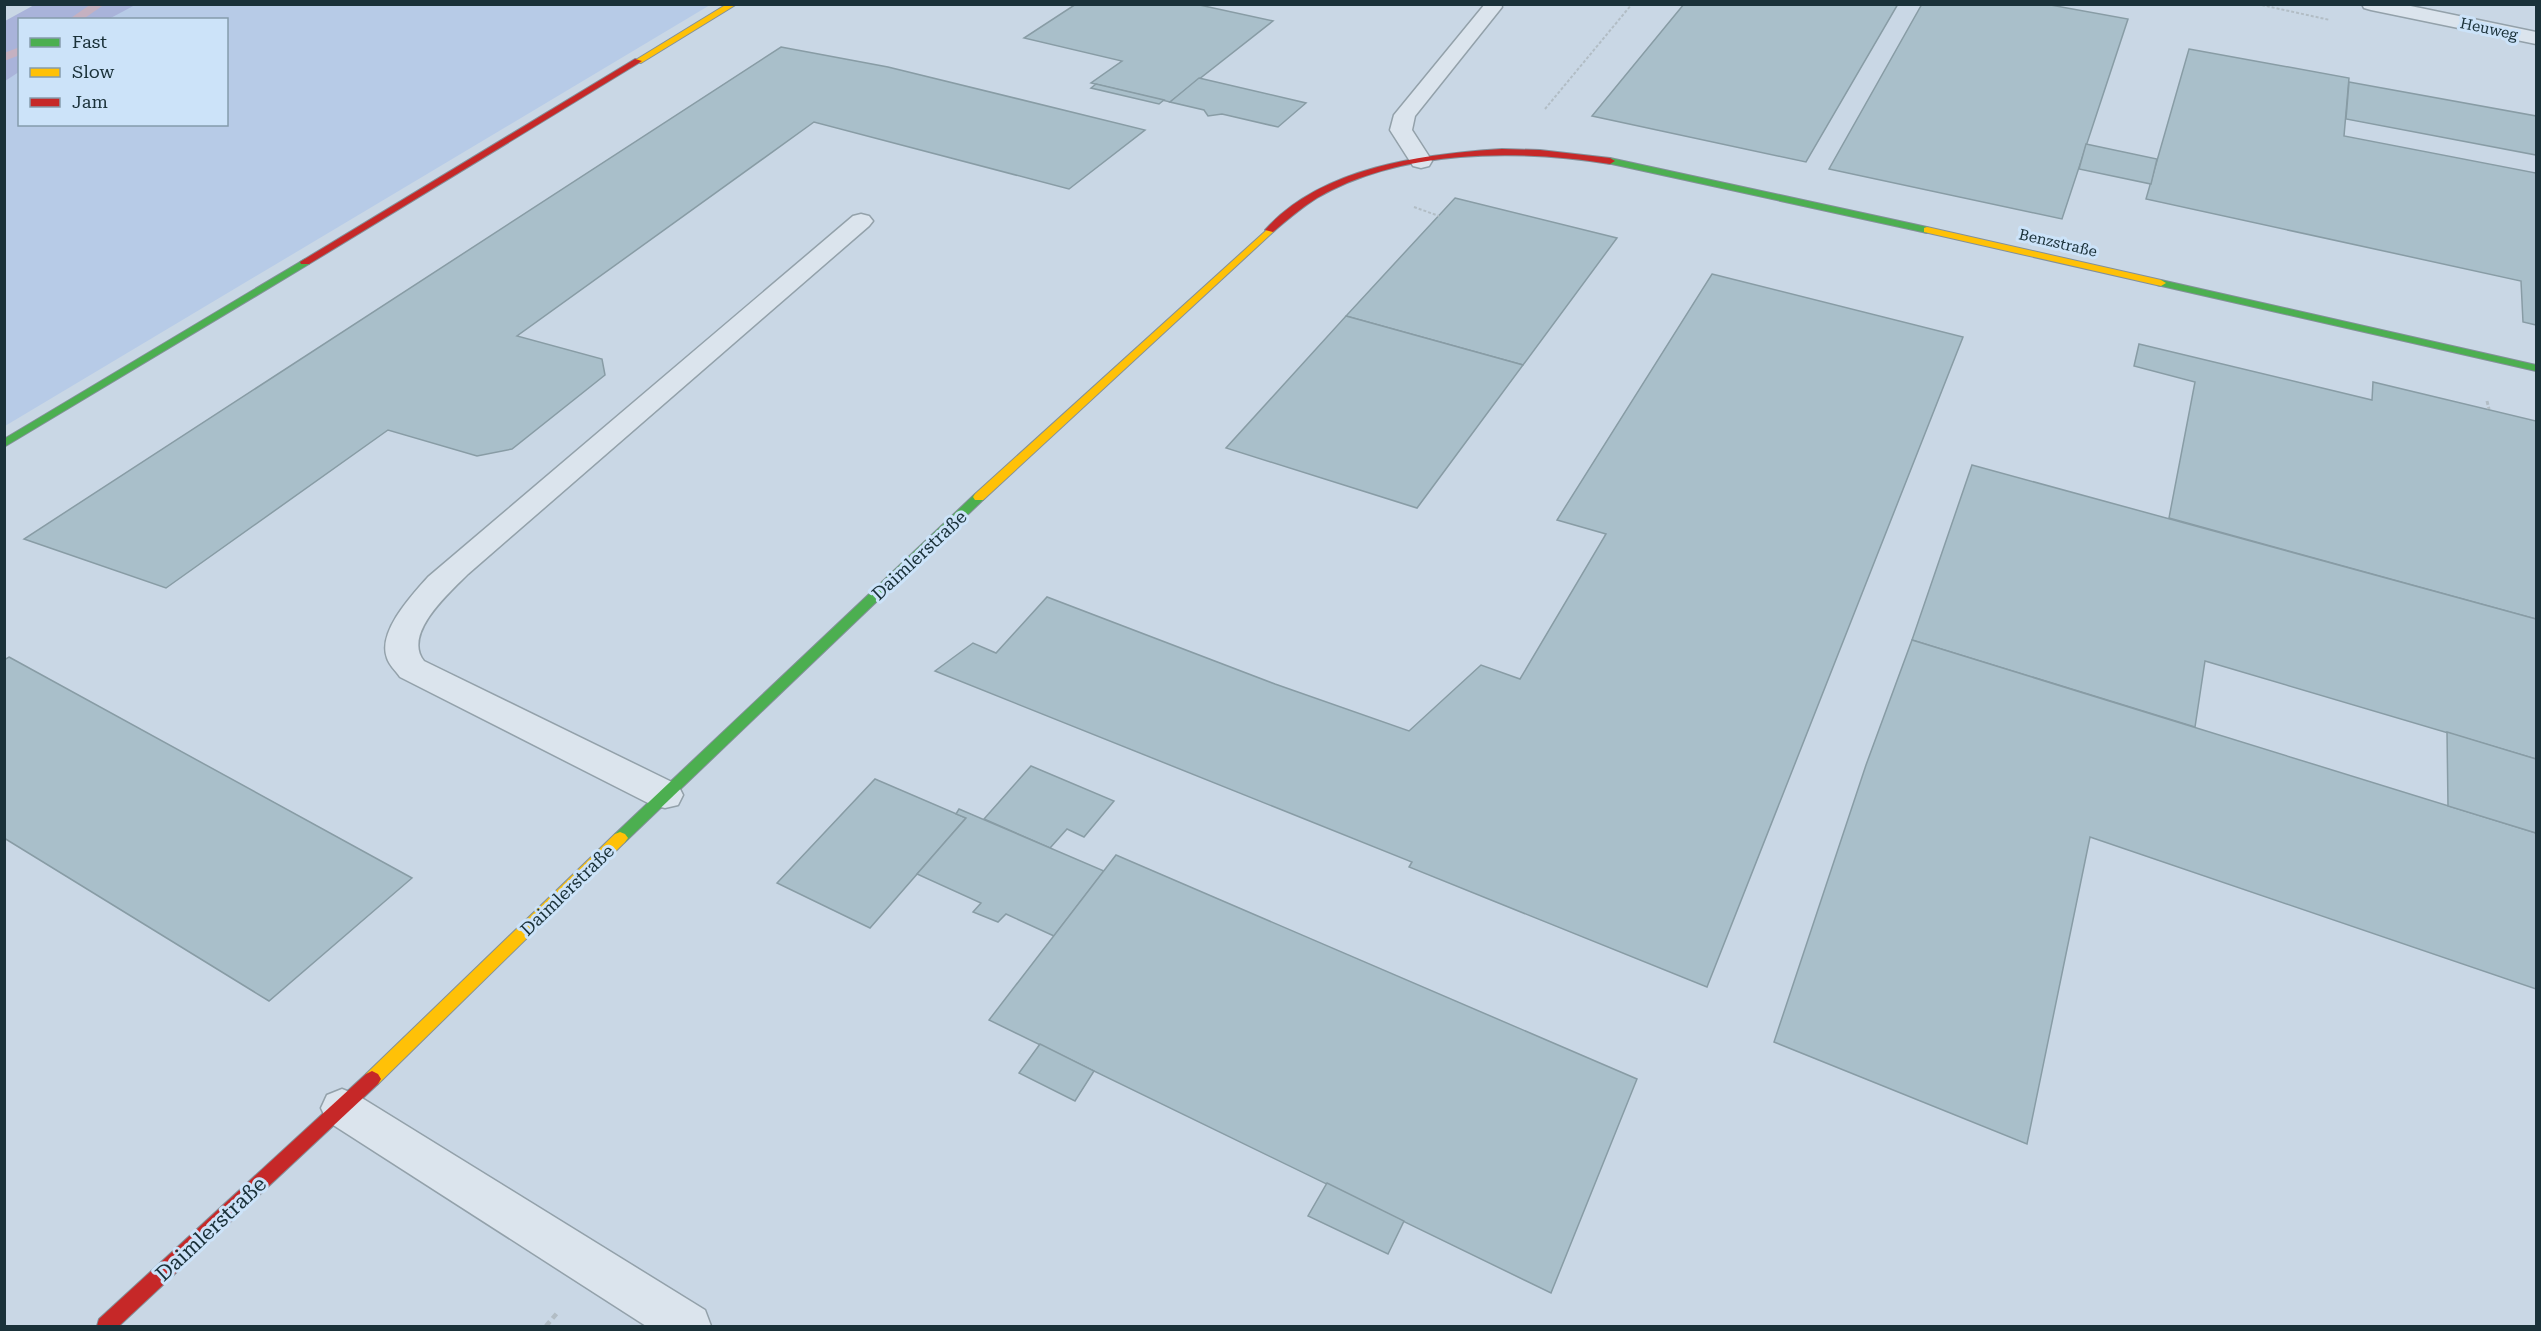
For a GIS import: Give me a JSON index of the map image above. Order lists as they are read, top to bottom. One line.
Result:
{"streets":{"street":["Heuweg","Benzstraße","Daimlerstraße"]},"crossings":[["Benzstraße","Daimlerstraße"]],"legend":["Fast","Slow","Jam"]}
